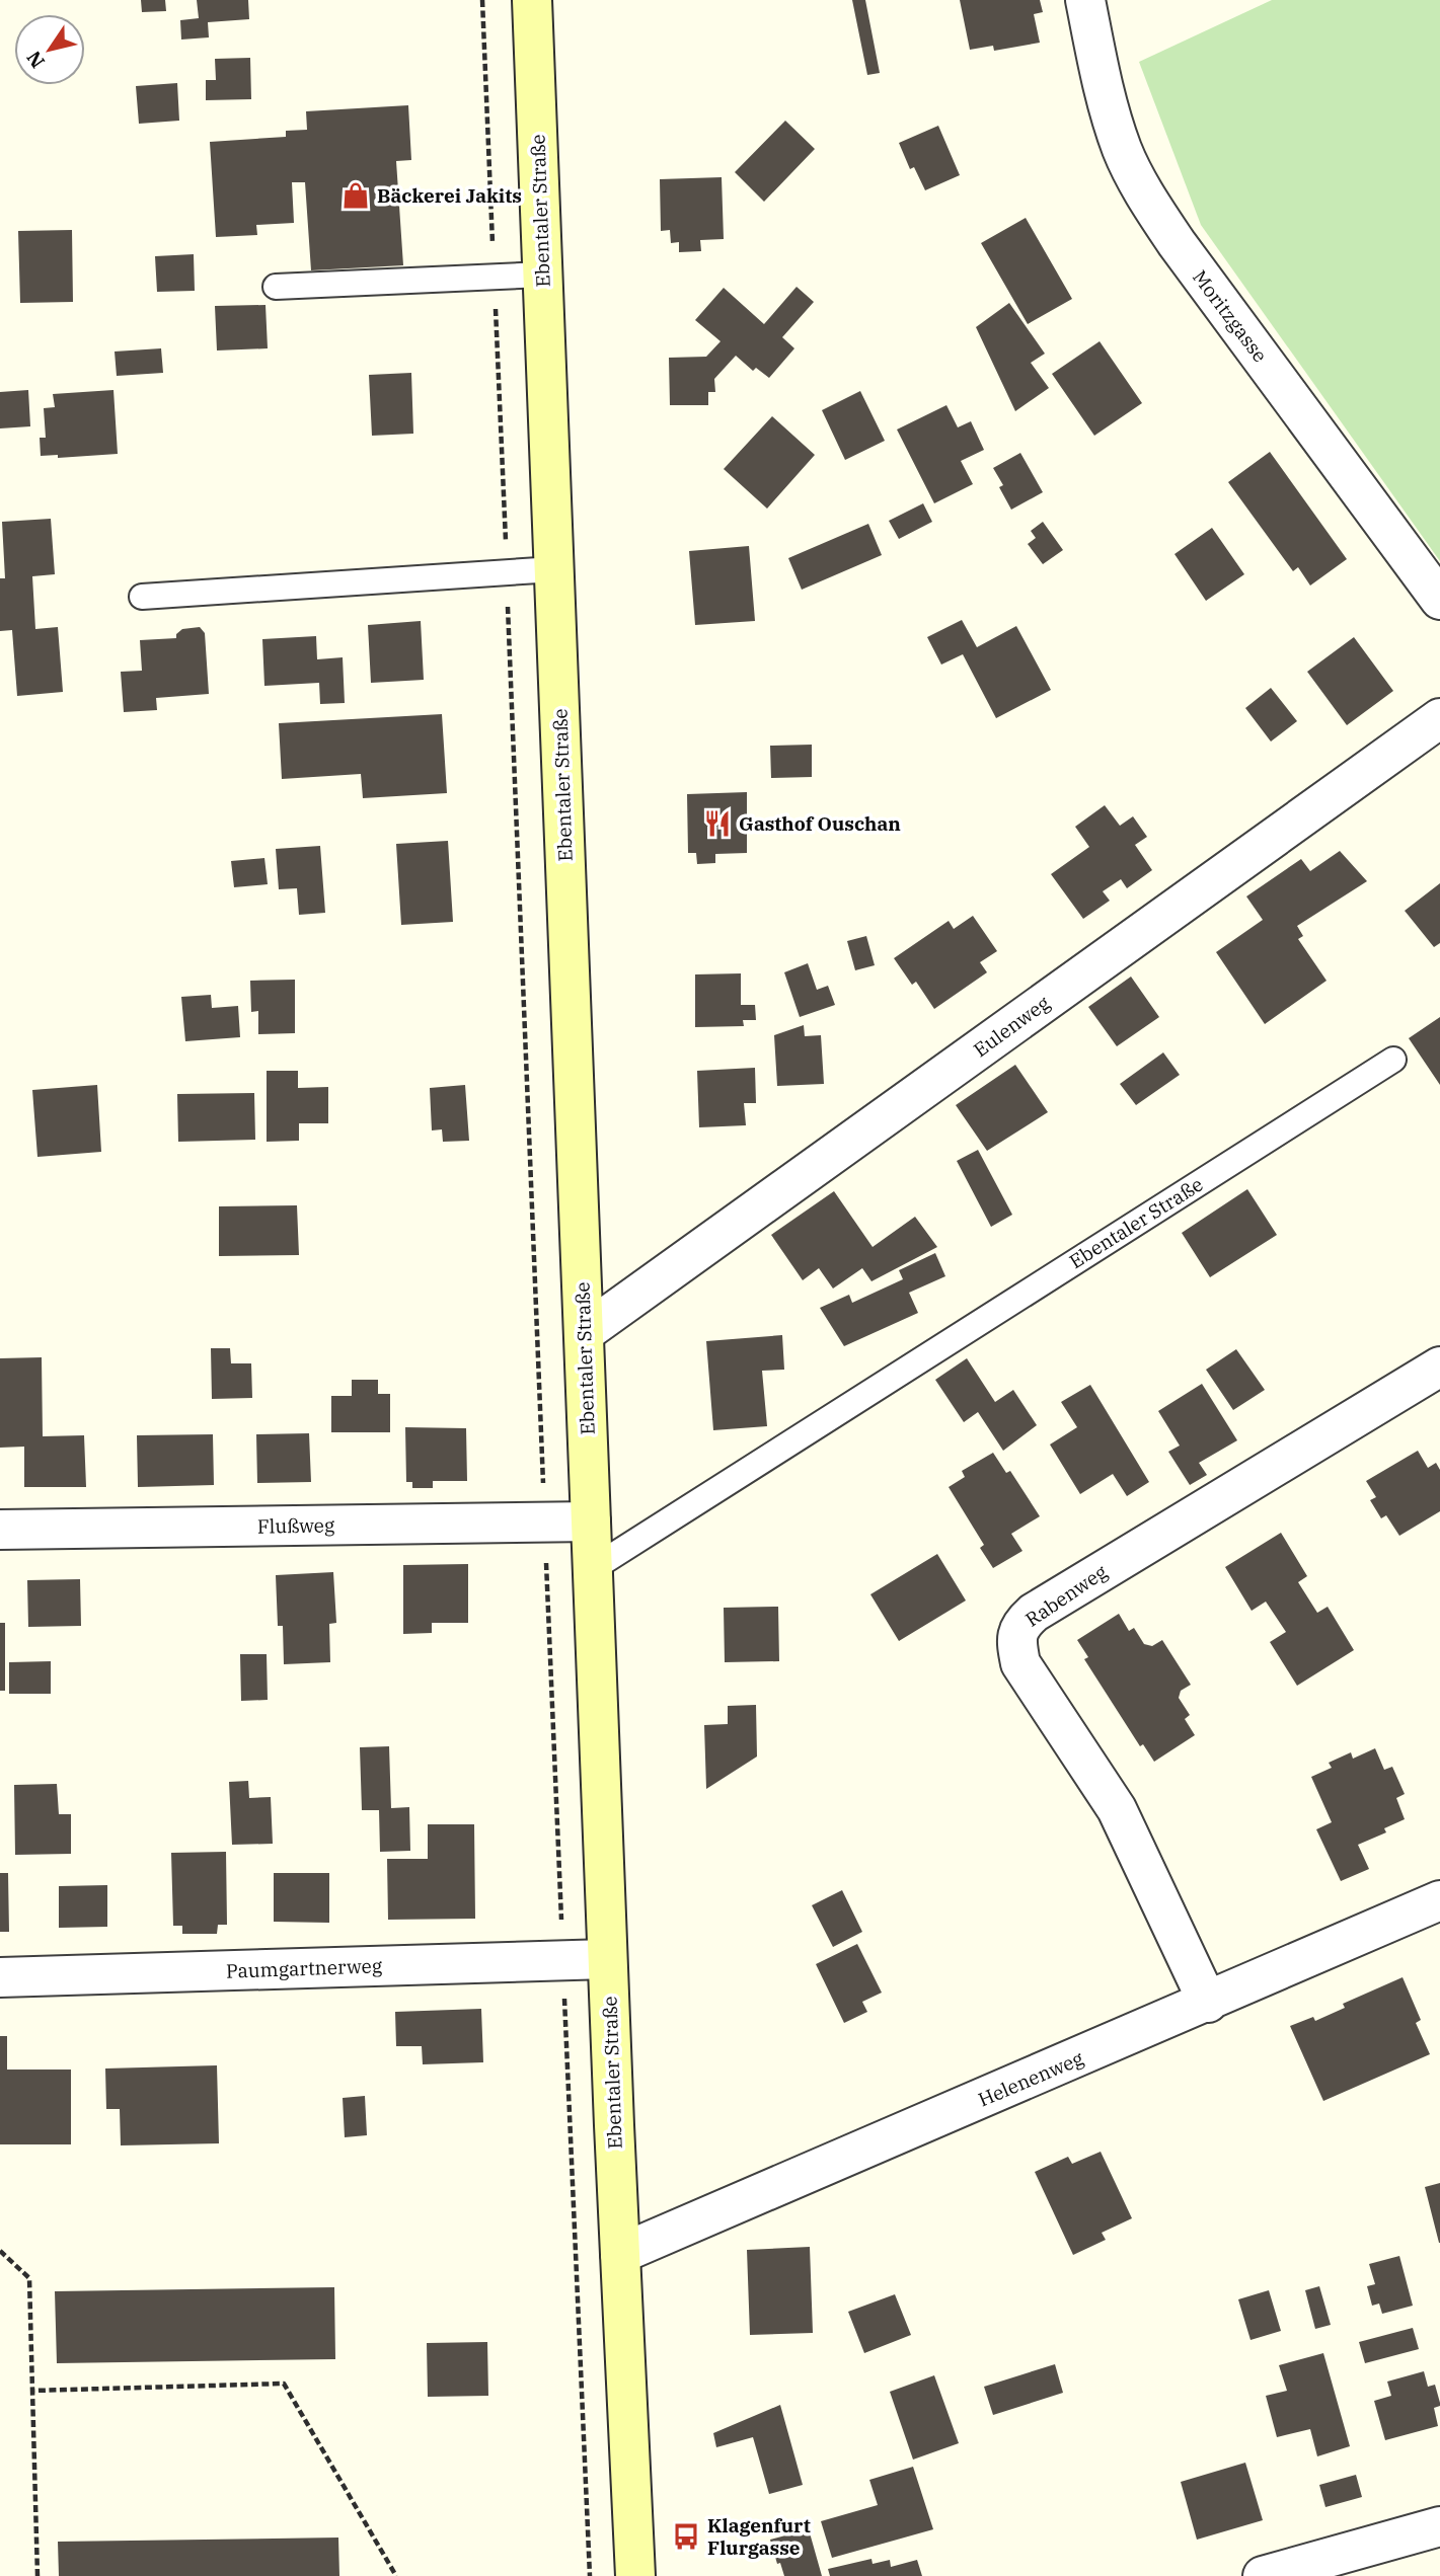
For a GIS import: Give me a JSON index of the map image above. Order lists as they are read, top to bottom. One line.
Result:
{"streets":{"main road":["Ebentaler Straße"],"street":["Moritzgasse","Eulenweg","Flußweg","Rabenweg","Paumgartnerweg","Helenenweg"]},"crossings":[["Ebentaler Straße","Eulenweg"],["Ebentaler Straße","Flußweg"],["Ebentaler Straße","Paumgartnerweg"],["Ebentaler Straße","Helenenweg"],["Rabenweg","Helenenweg"]],"places":{"shop":["Bäckerei Jakits"],"restaurant":["Gasthof Ouschan"],"bus stop":["Klagenfurt Flurgasse"]},"north":"bottom left"}
